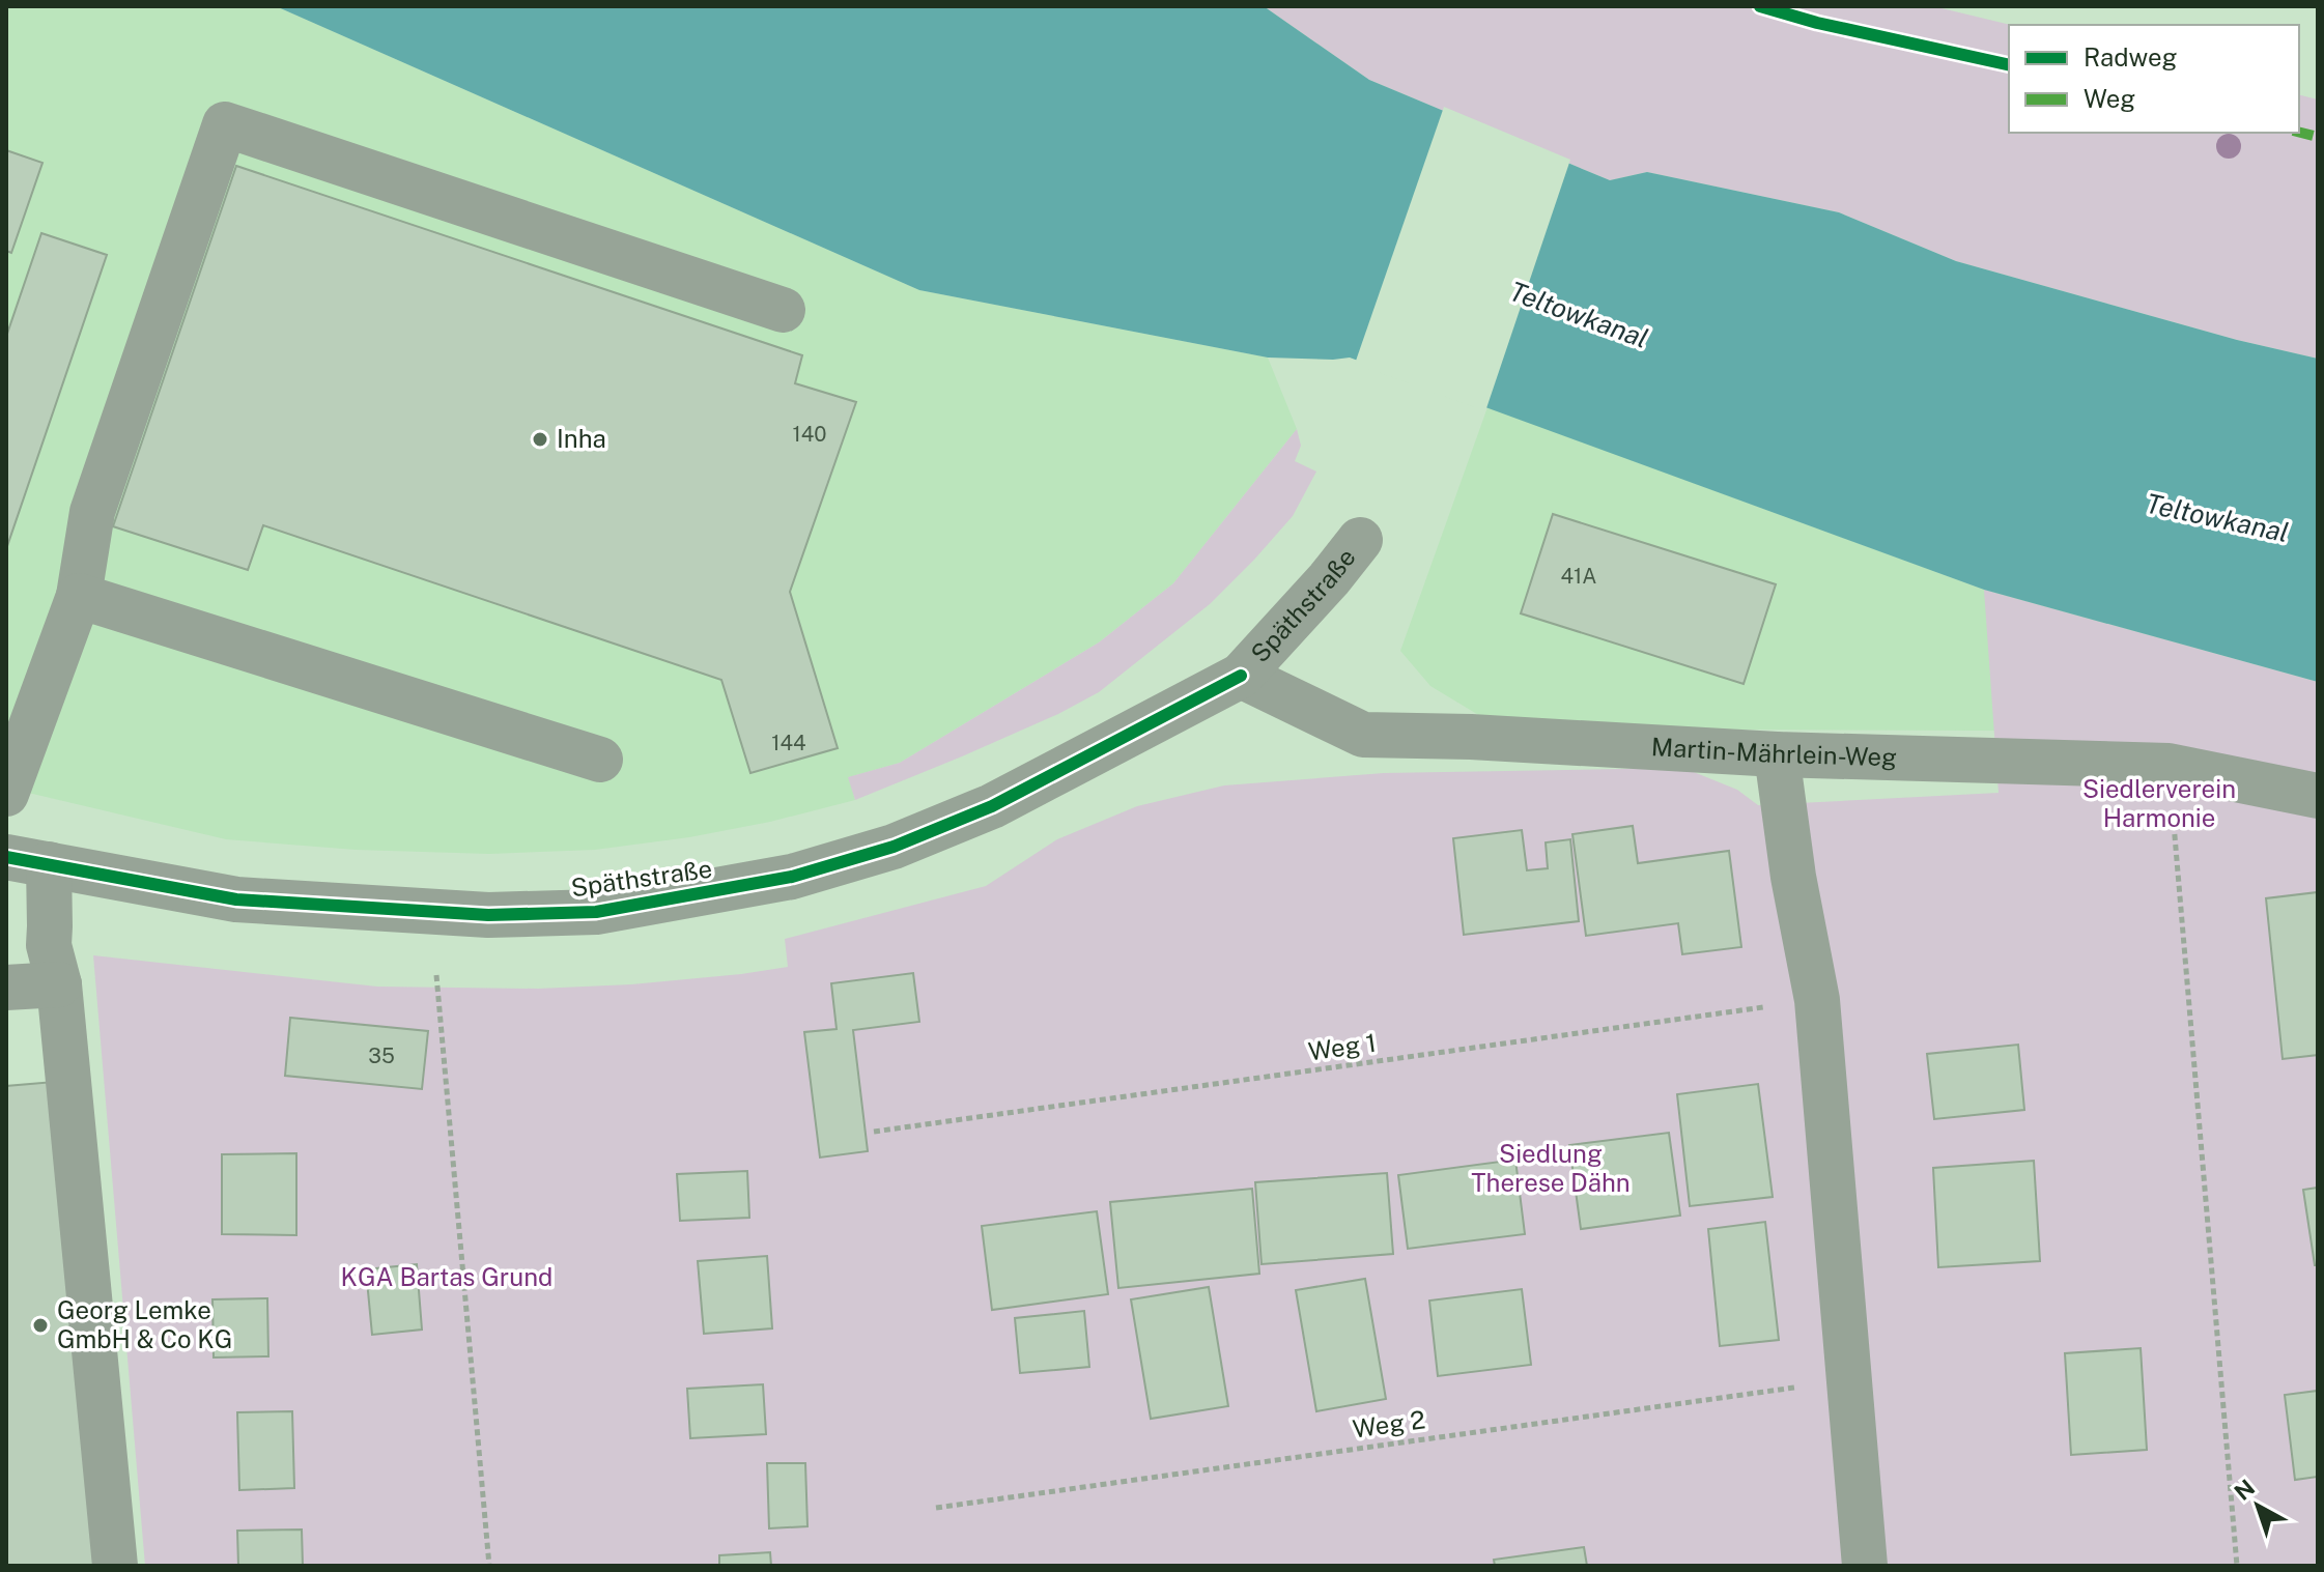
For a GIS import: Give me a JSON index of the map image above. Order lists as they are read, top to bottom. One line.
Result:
{"streets":{"street":["Späthstraße","Martin-Mährlein-Weg"],"path":["Weg 1","Weg 2"]},"crossings":[["Späthstraße","Martin-Mährlein-Weg"]],"water":["Teltowkanal"],"parks":["Siedlerverein Harmonie","Siedlung Therese Dähn","KGA Bartas Grund"],"places":["Inha","Georg Lemke GmbH & Co KG"],"house_numbers":["140","41A","144","35"],"legend":["Radweg","Weg"],"north":"top left"}
